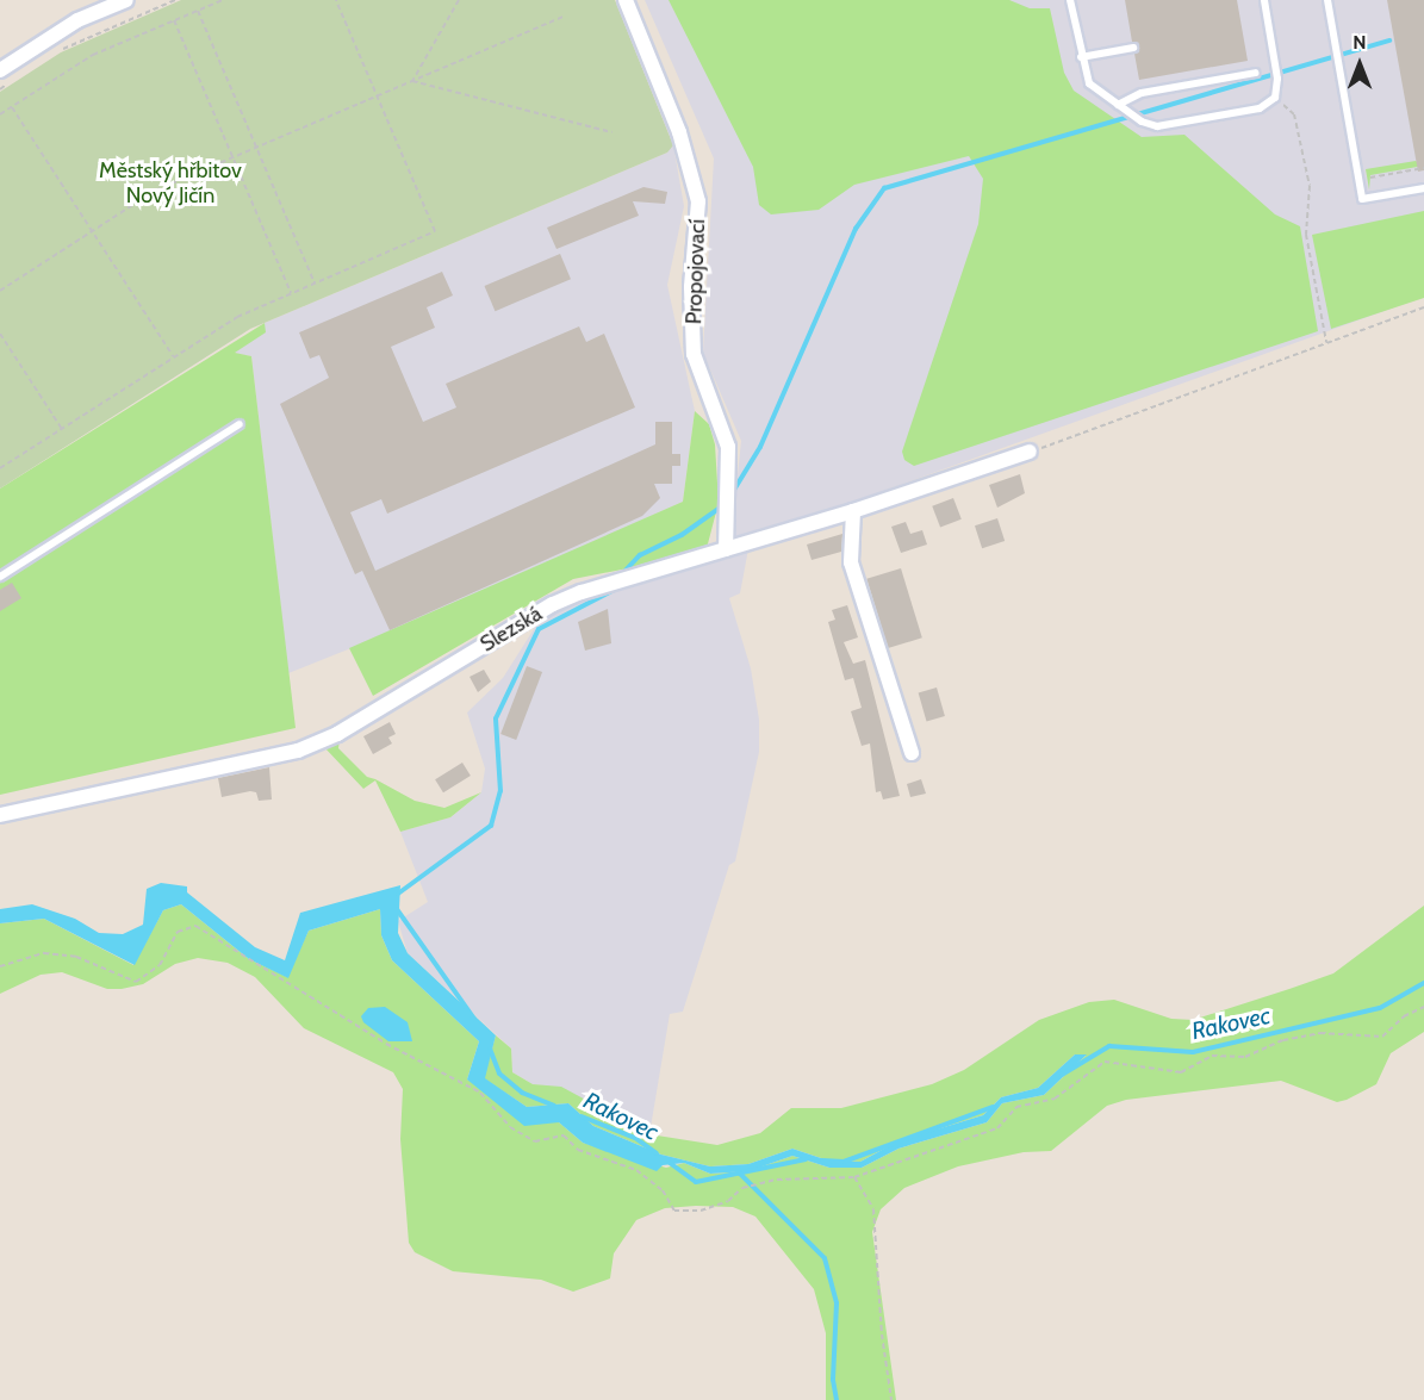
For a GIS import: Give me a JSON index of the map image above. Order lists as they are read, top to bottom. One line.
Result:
{"streets":{"street":["Propojovací","Slezská"]},"crossings":[["Propojovací","Slezská"]],"water":["Rakovec"],"parks":["Městský hřbitov Nový Jičín"],"north":"top"}
